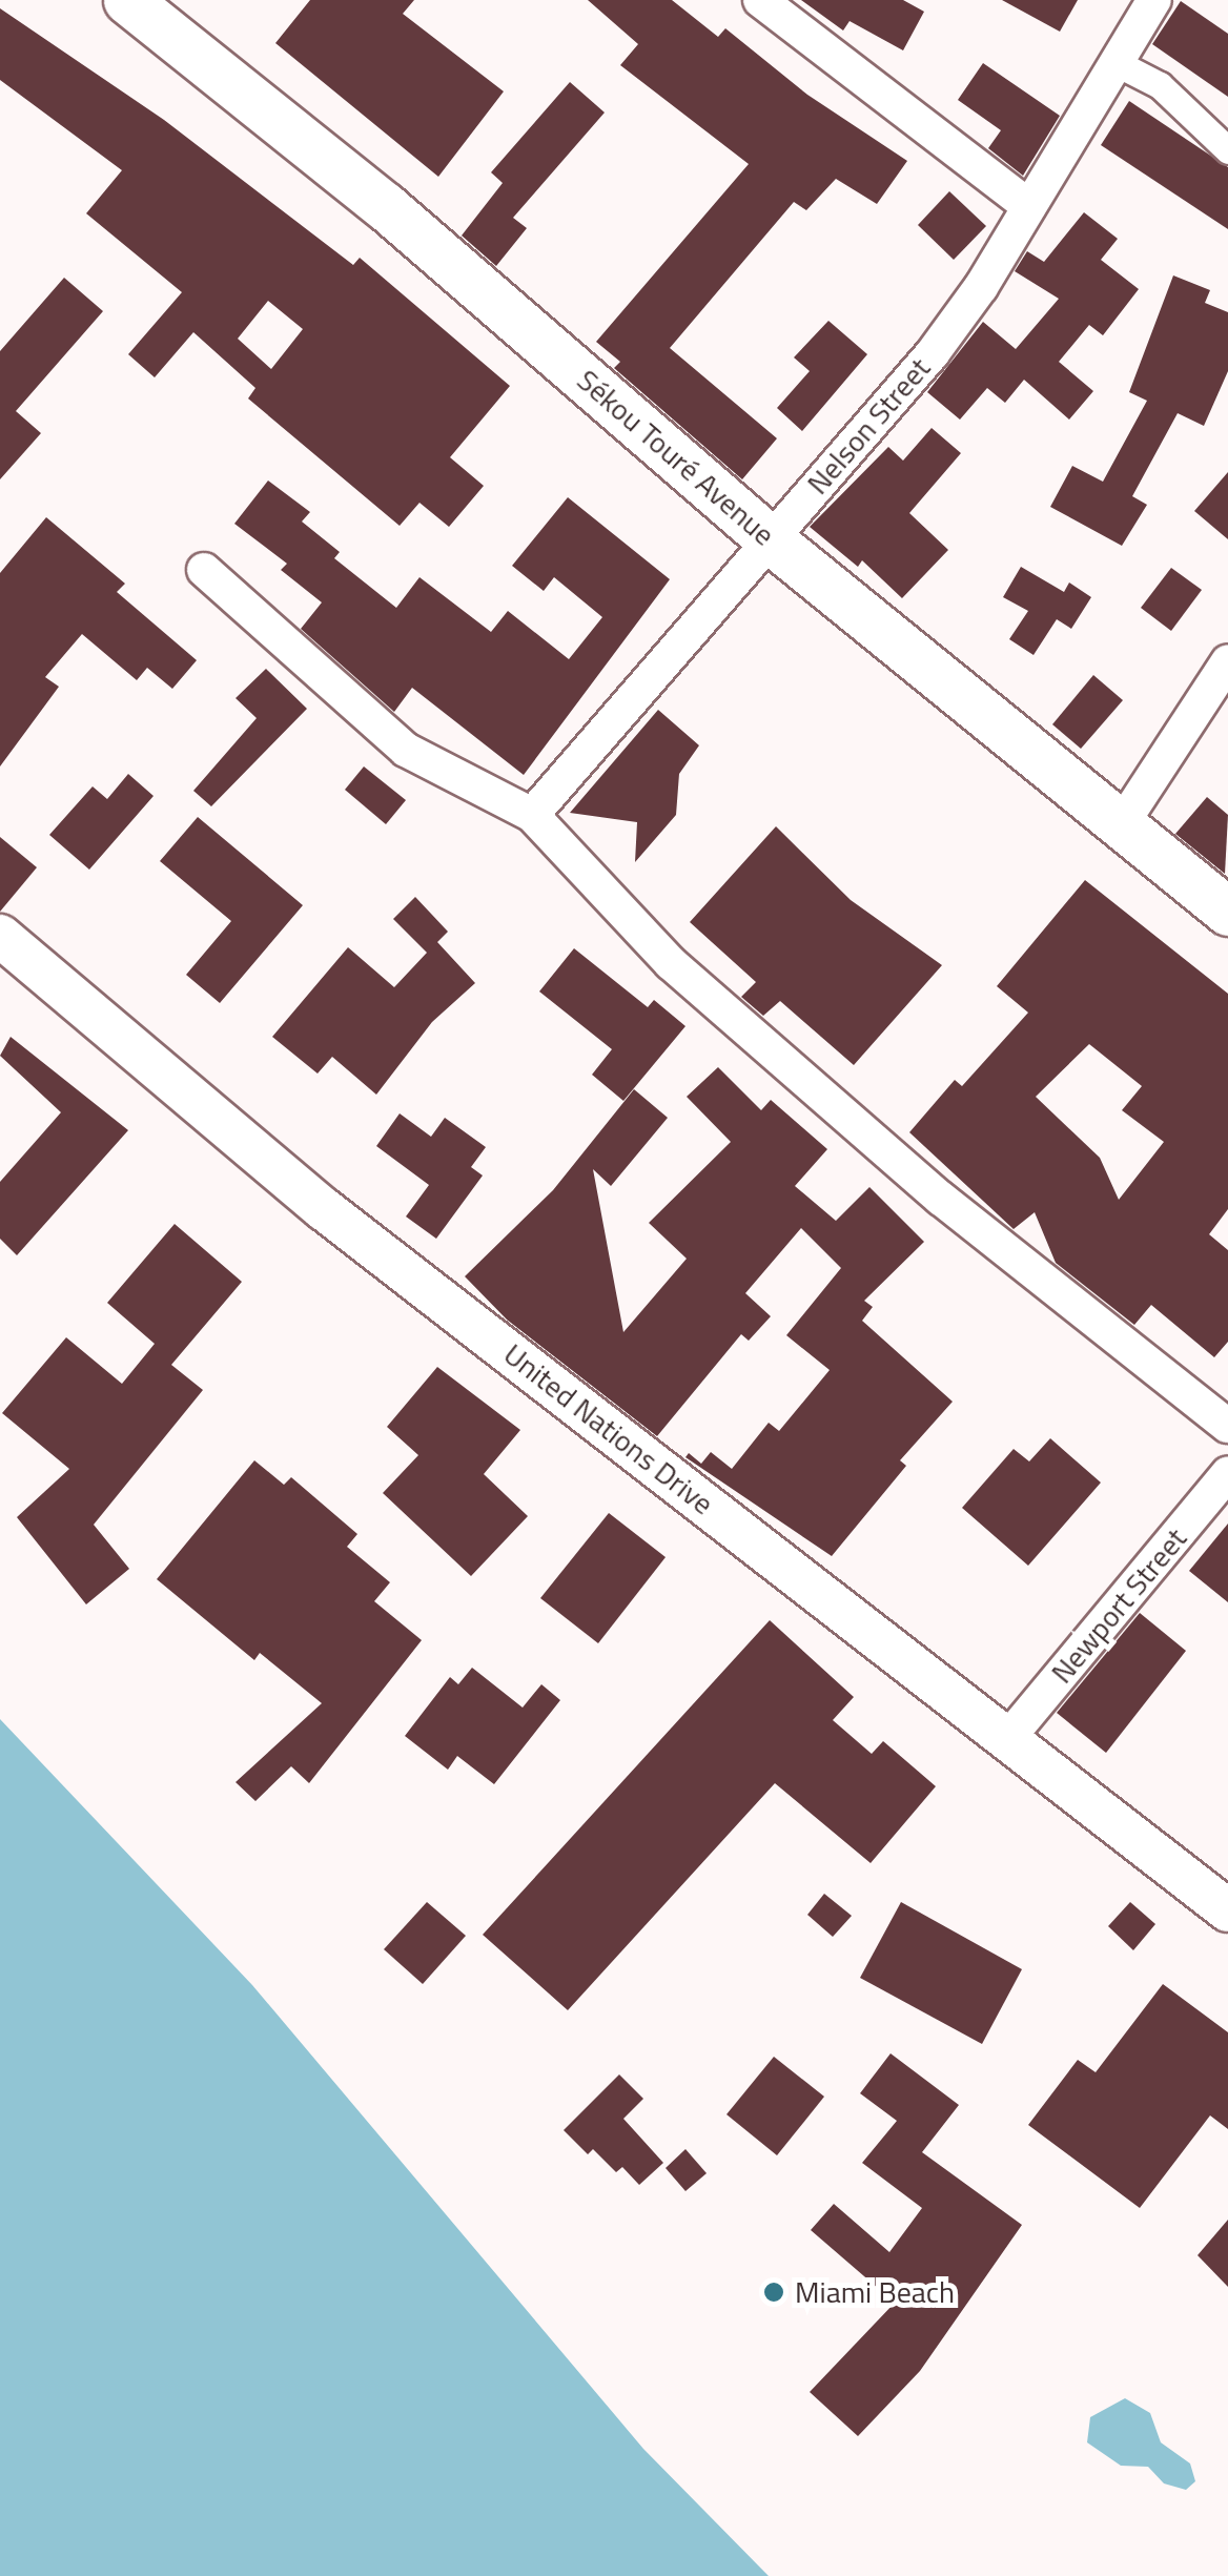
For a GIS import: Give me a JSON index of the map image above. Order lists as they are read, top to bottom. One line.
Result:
{"streets":{"main road":["Sékou Touré Avenue"],"street":["Nelson Street","United Nations Drive","Newport Street"]},"crossings":[["Nelson Street","Sékou Touré Avenue"],["United Nations Drive","Newport Street"]],"places":["Miami Beach"]}
